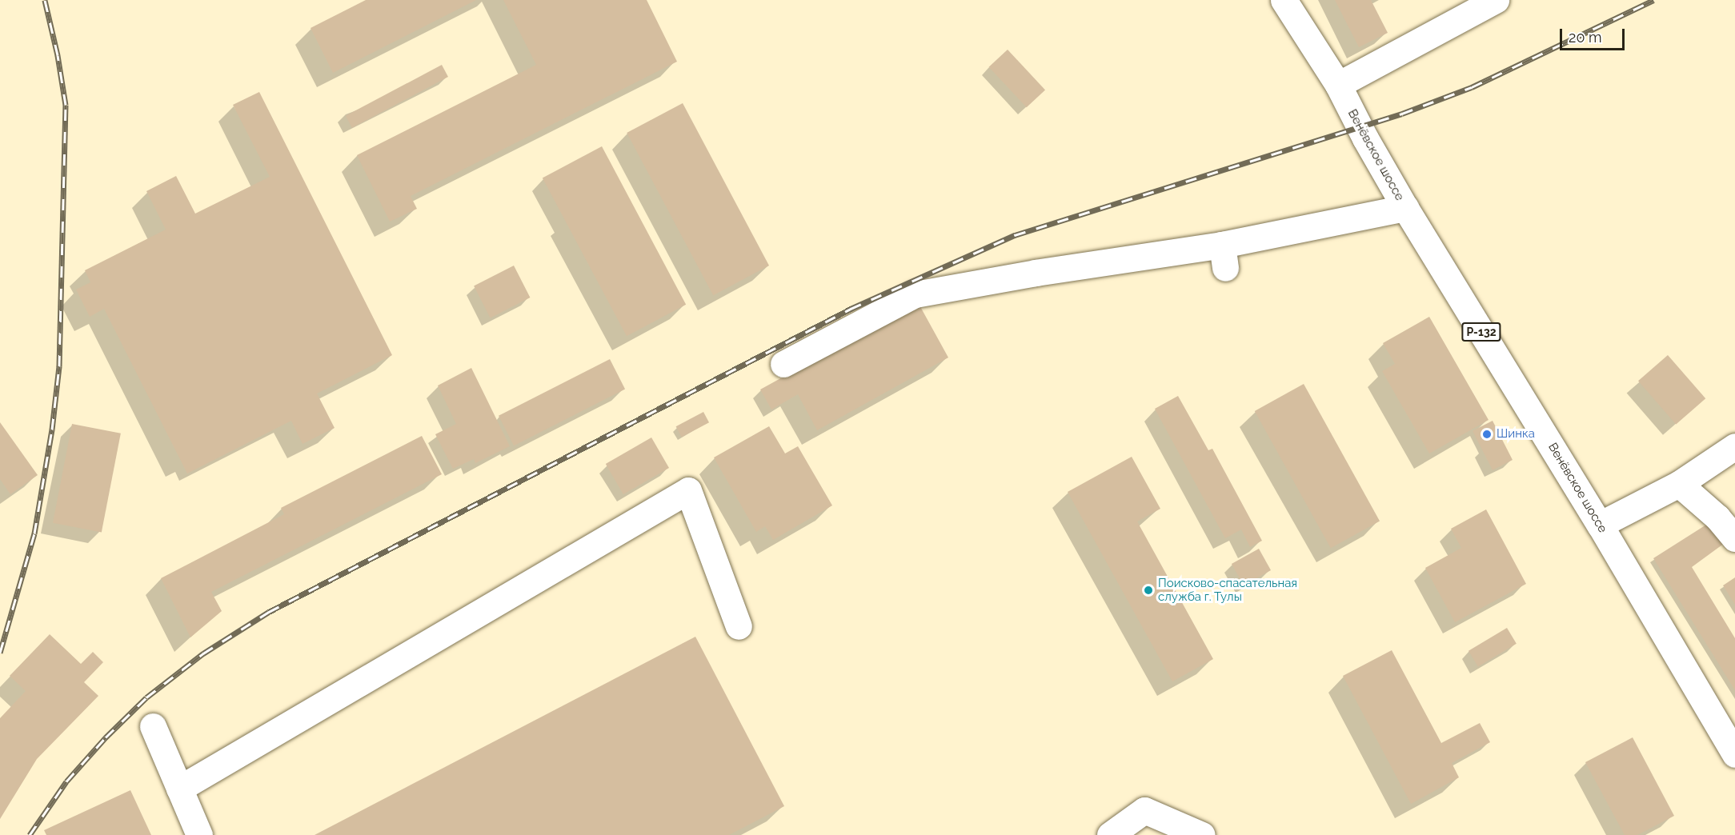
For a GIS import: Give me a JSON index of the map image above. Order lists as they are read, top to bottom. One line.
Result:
{"streets":{"main road":["Венёвское шоссе","Р-132"]},"places":["Шинка","Поисково-спасательная служба г. Тулы"],"scale_bar":"20 m"}
